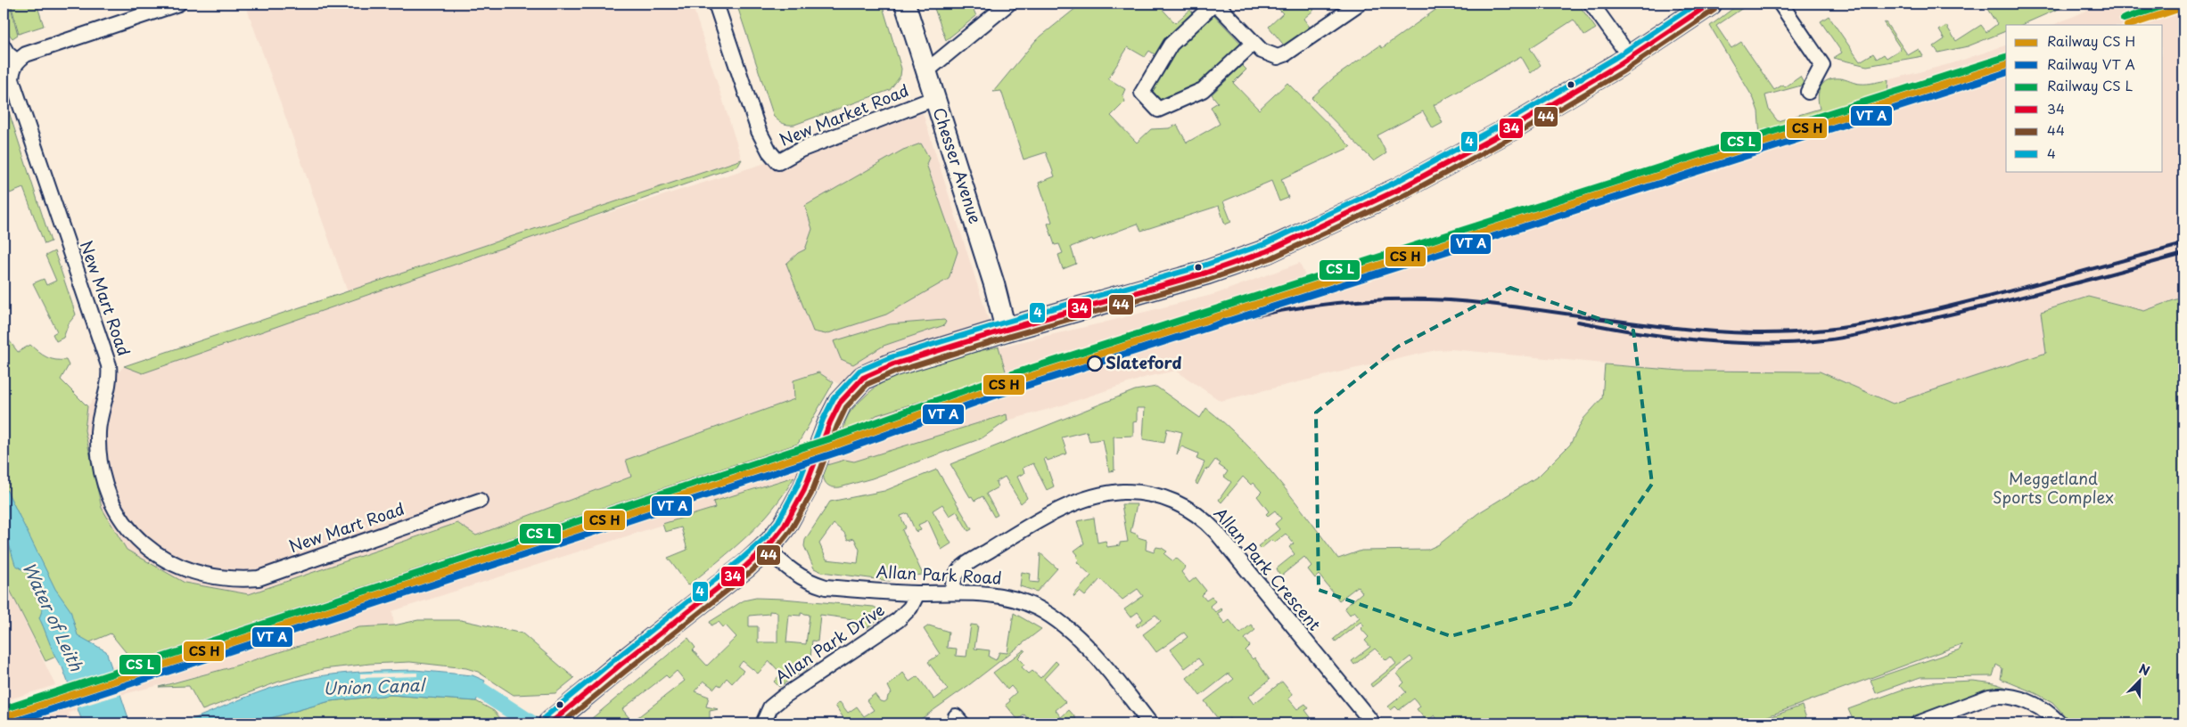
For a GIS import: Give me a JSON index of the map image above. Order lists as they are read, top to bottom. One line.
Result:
{"streets":{"street":["New Market Road","Chesser Avenue","New Mart Road","Allan Park Crescent","Allan Park Road","Allan Park Drive"]},"crossings":[["New Market Road","Chesser Avenue"],["Allan Park Crescent","Allan Park Road"],["Allan Park Road","Allan Park Drive"]],"water":["Water of Leith","Union Canal"],"parks":["Meggetland Sports Complex"],"places":["Slateford"],"lines":["transit line 34","transit line 4","transit line 44"],"legend":["Railway CS H","Railway VT A","Railway CS L","34","44","4"],"north":"top right"}
